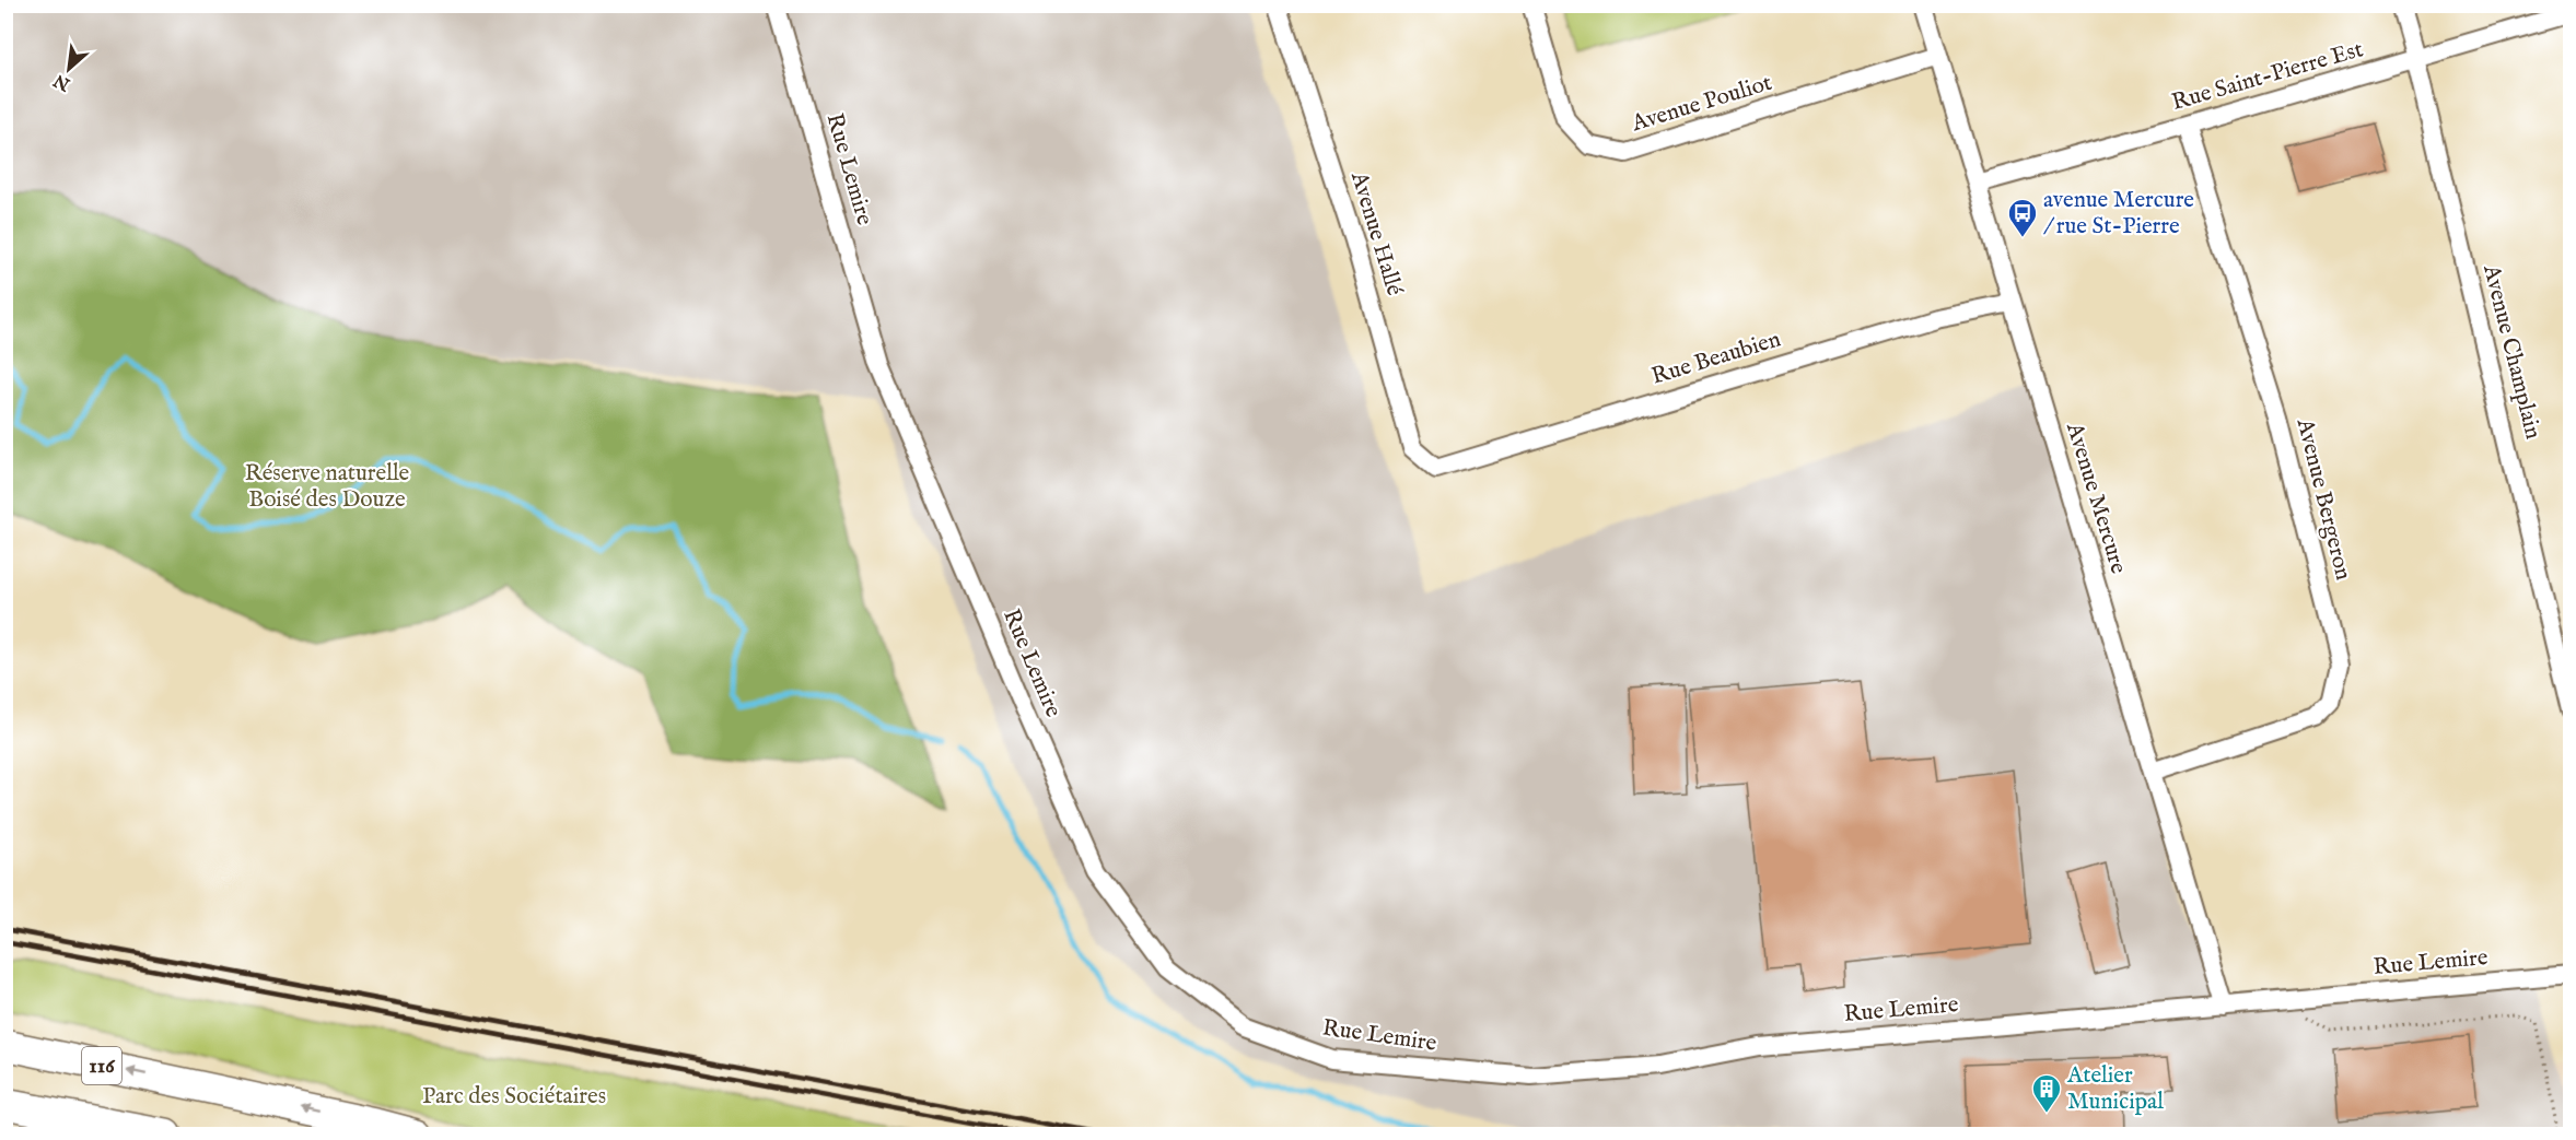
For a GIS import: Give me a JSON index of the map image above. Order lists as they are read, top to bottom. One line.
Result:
{"streets":{"main road":["116"],"street":["Rue Saint-Pierre Est","Avenue Pouliot","Rue Lemire","Avenue Hallé","Avenue Champlain","Rue Beaubien","Avenue Mercure","Avenue Bergeron"]},"crossings":[["Rue Saint-Pierre Est","Avenue Champlain"],["Rue Saint-Pierre Est","Avenue Mercure"],["Rue Saint-Pierre Est","Avenue Bergeron"],["Avenue Pouliot","Avenue Mercure"],["Rue Lemire","Avenue Mercure"],["Avenue Hallé","Rue Beaubien"],["Rue Beaubien","Avenue Mercure"],["Avenue Mercure","Avenue Bergeron"]],"parks":["Réserve naturelle Boisé des Douze","Parc des Sociétaires"],"places":{"bus stop":["avenue Mercure / rue St-Pierre"],"building":["Atelier Municipal"]},"north":"bottom left"}
